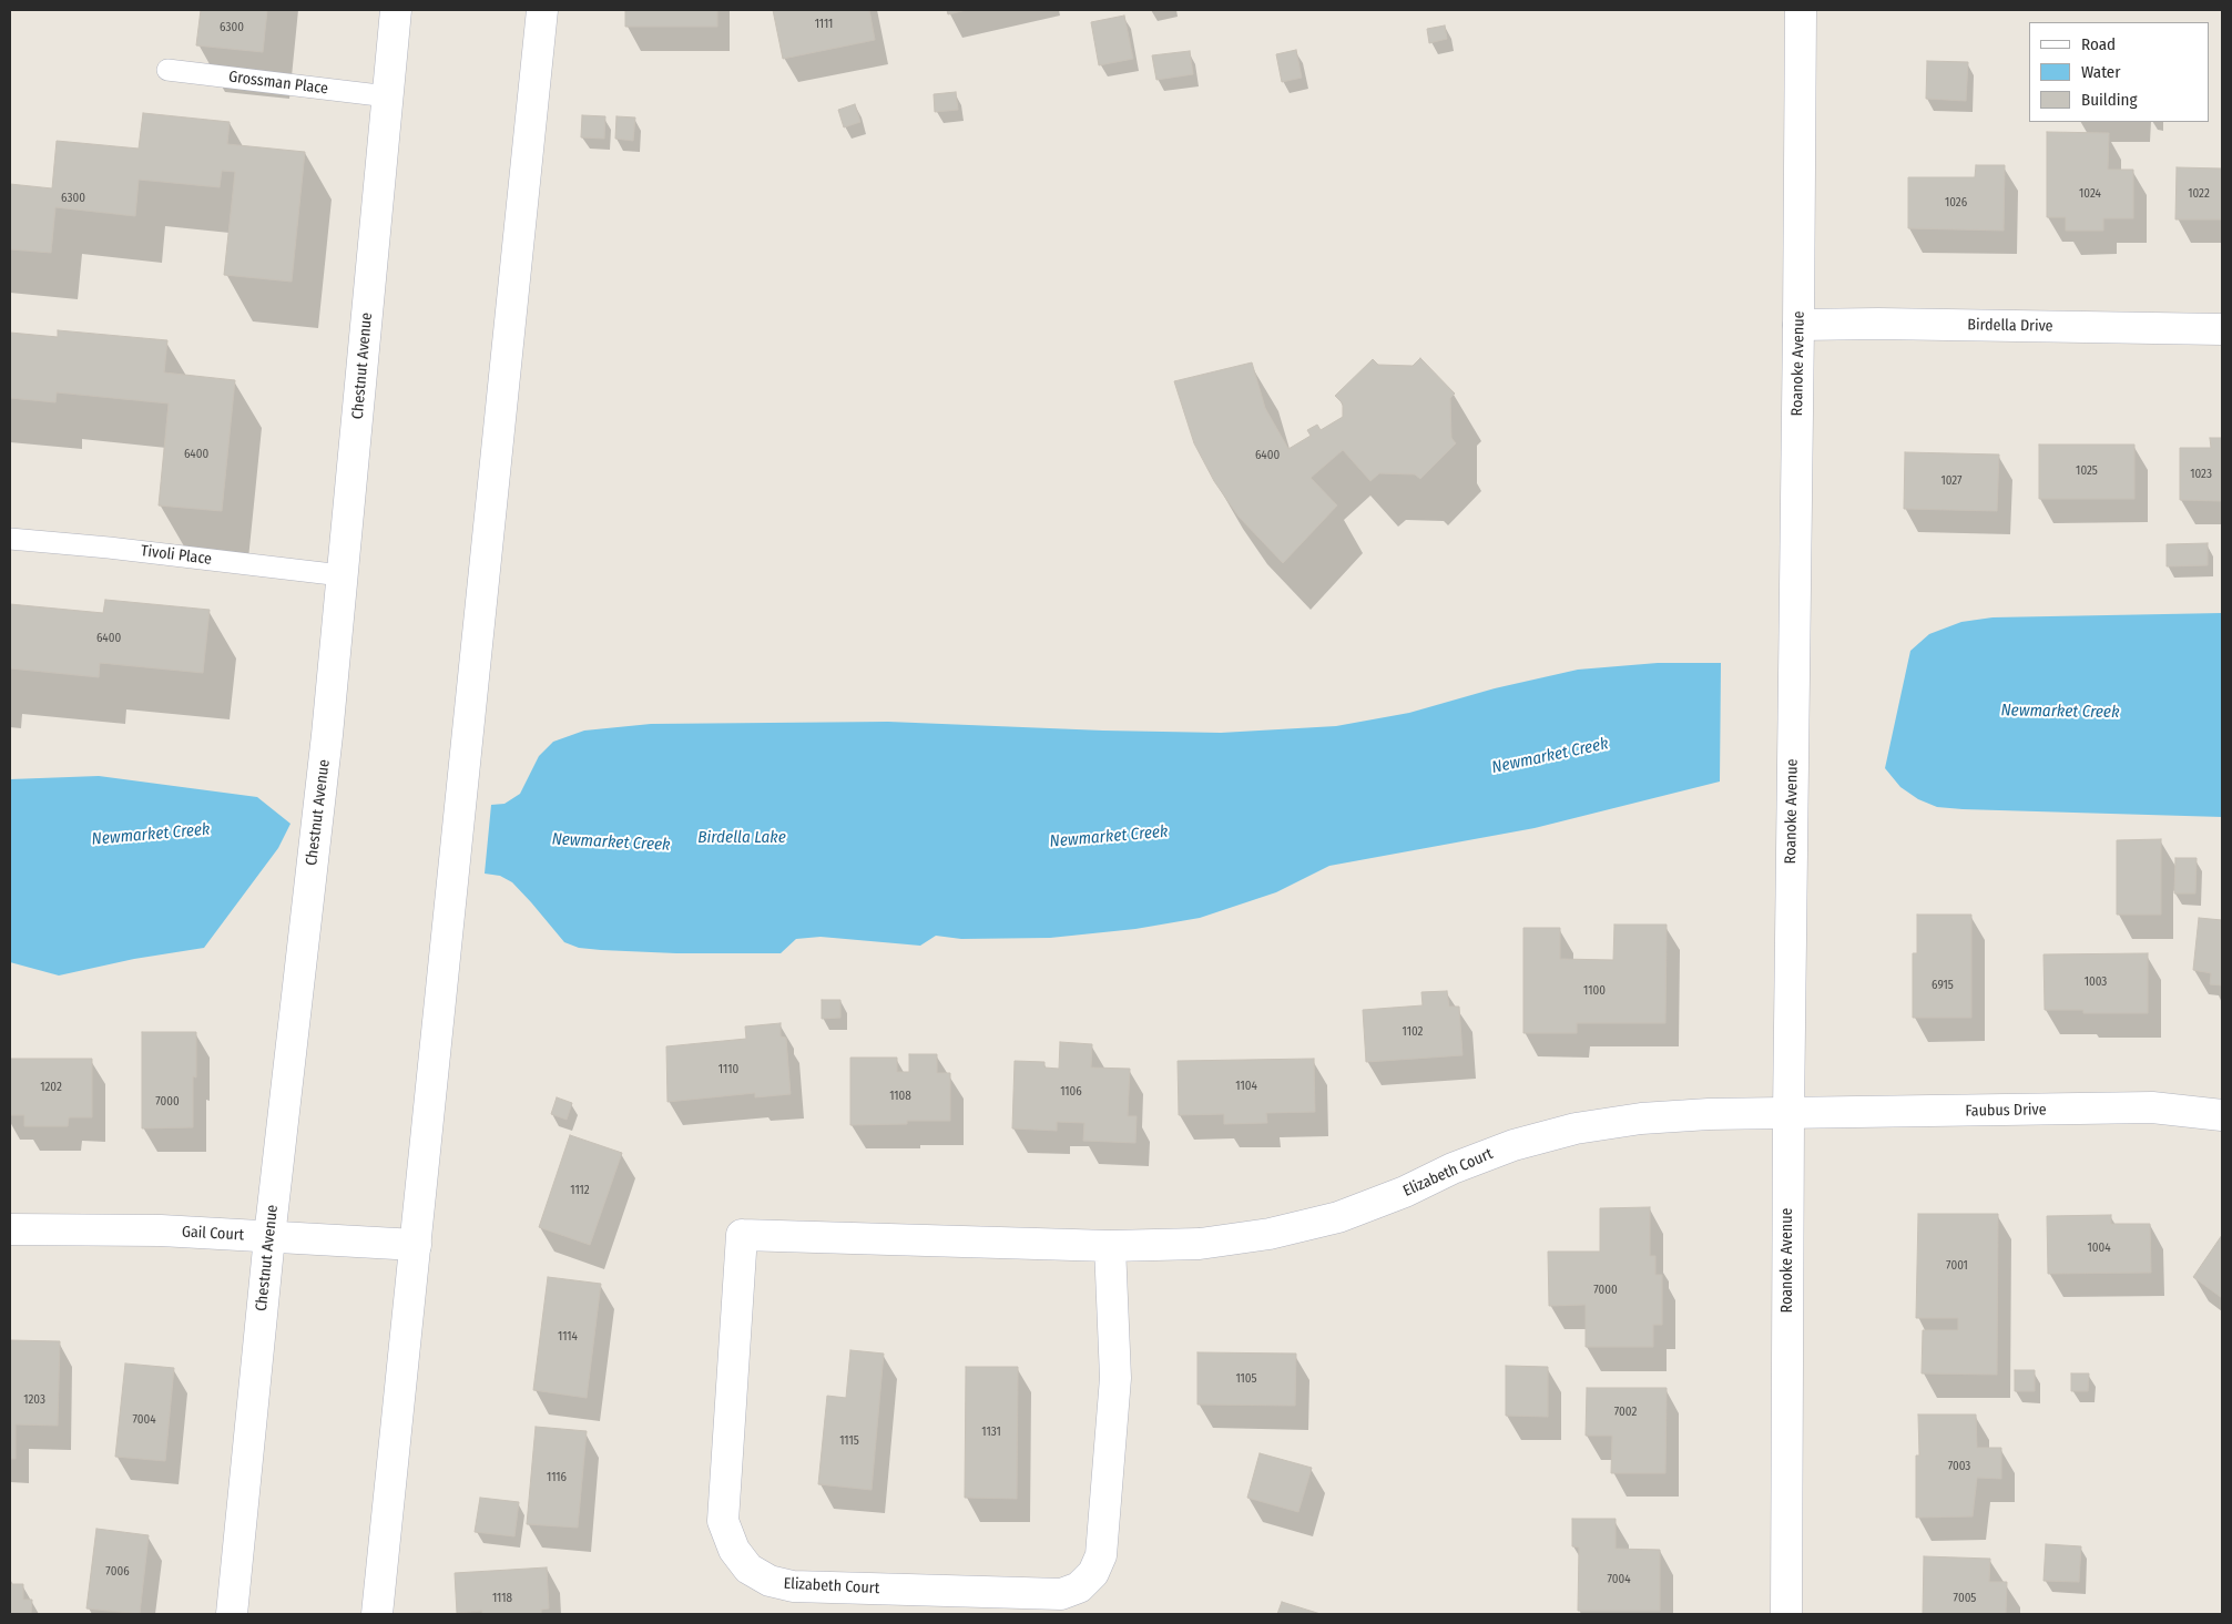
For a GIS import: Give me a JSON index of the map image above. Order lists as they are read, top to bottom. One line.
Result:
{"streets":{"street":["Birdella Drive","Roanoke Avenue","Chestnut Avenue","Faubus Drive","Elizabeth Court","Gail Court"],"lane":["Grossman Place","Tivoli Place"]},"crossings":[["Grossman Place","Chestnut Avenue"],["Birdella Drive","Roanoke Avenue"],["Roanoke Avenue","Faubus Drive"],["Roanoke Avenue","Elizabeth Court"],["Chestnut Avenue","Tivoli Place"],["Chestnut Avenue","Gail Court"],["Faubus Drive","Elizabeth Court"]],"water":["Newmarket Creek","Birdella Lake"],"house_numbers":["1111","6300","1024","1022","6300","1026","6400","6400","1025","1023","1027","6400","1003","6915","1100","1102","1110","1104","1202","1106","1108","7000","1112","1004","7001","7000","1114","1105","1203","7002","7004","1131","1115","7003","1116","7006","7004","1118","7005"],"legend":["Road","Water","Building"]}
